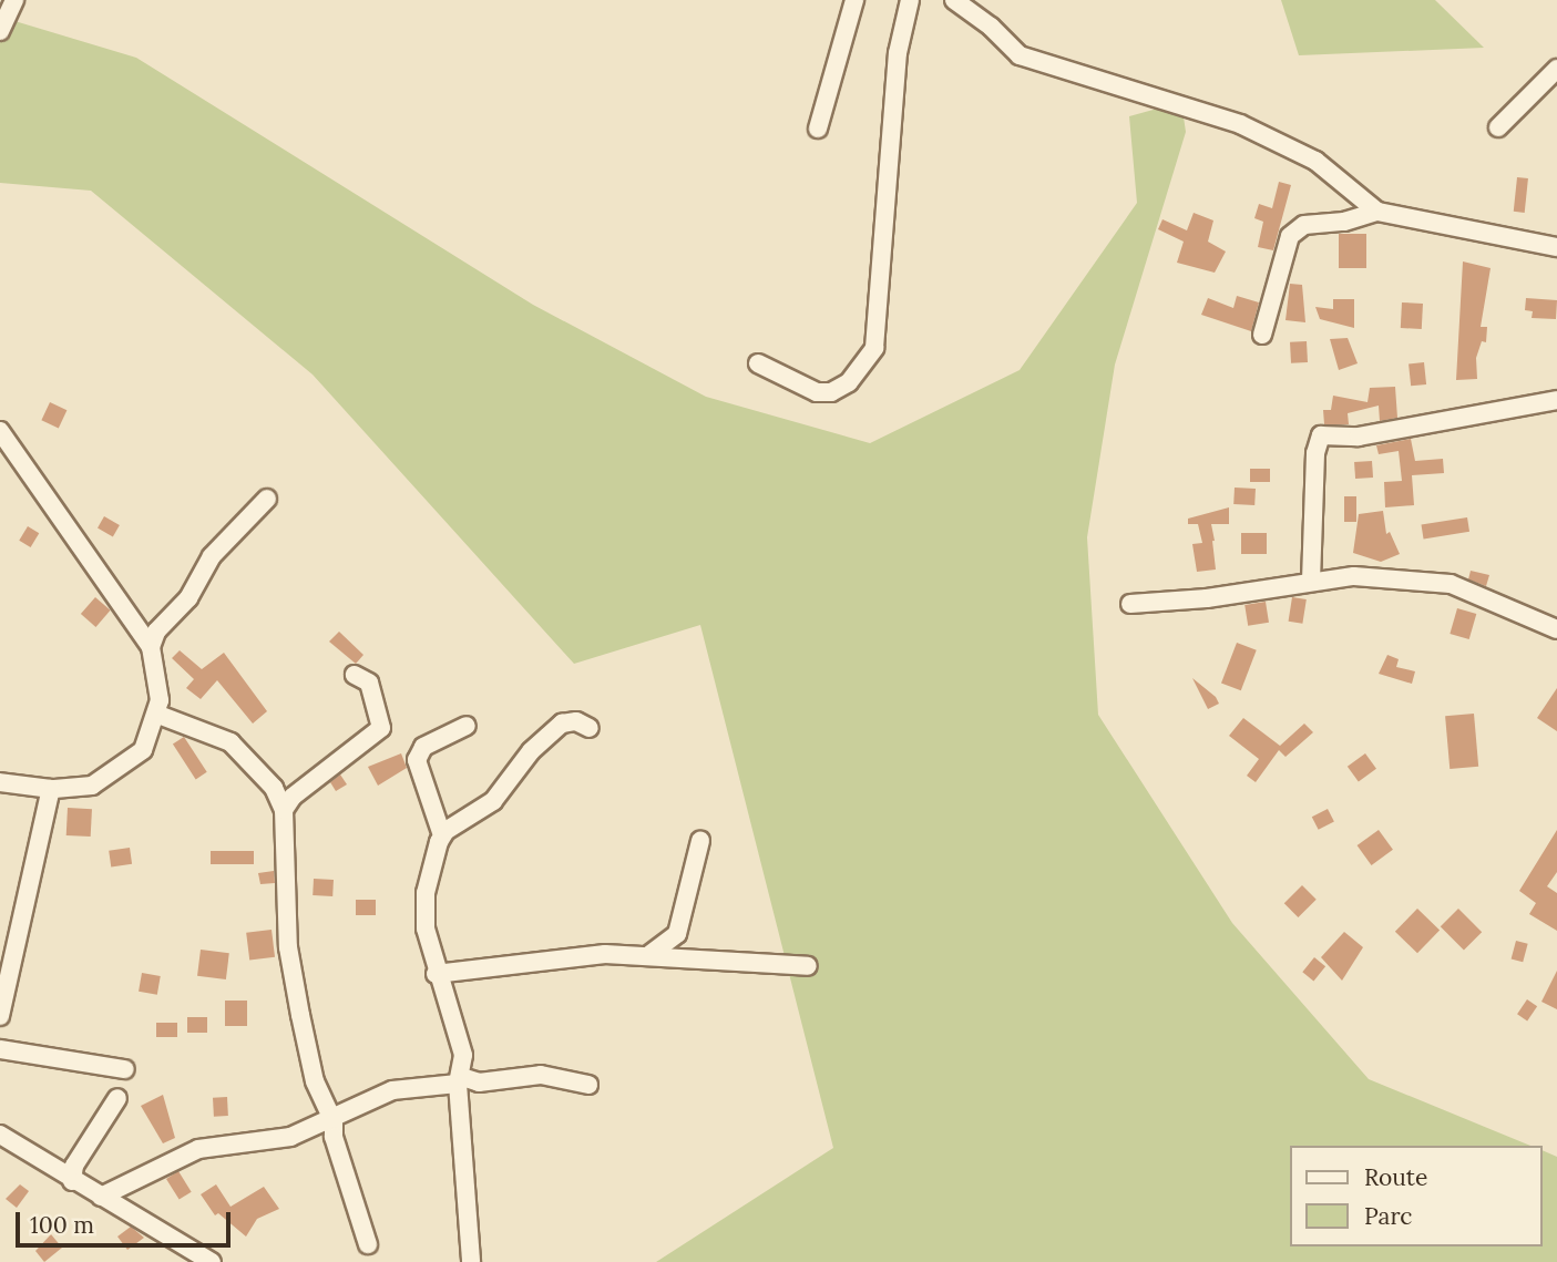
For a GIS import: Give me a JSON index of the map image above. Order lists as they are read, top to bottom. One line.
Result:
{"legend":["Route","Parc"],"scale_bar":"100 m"}
